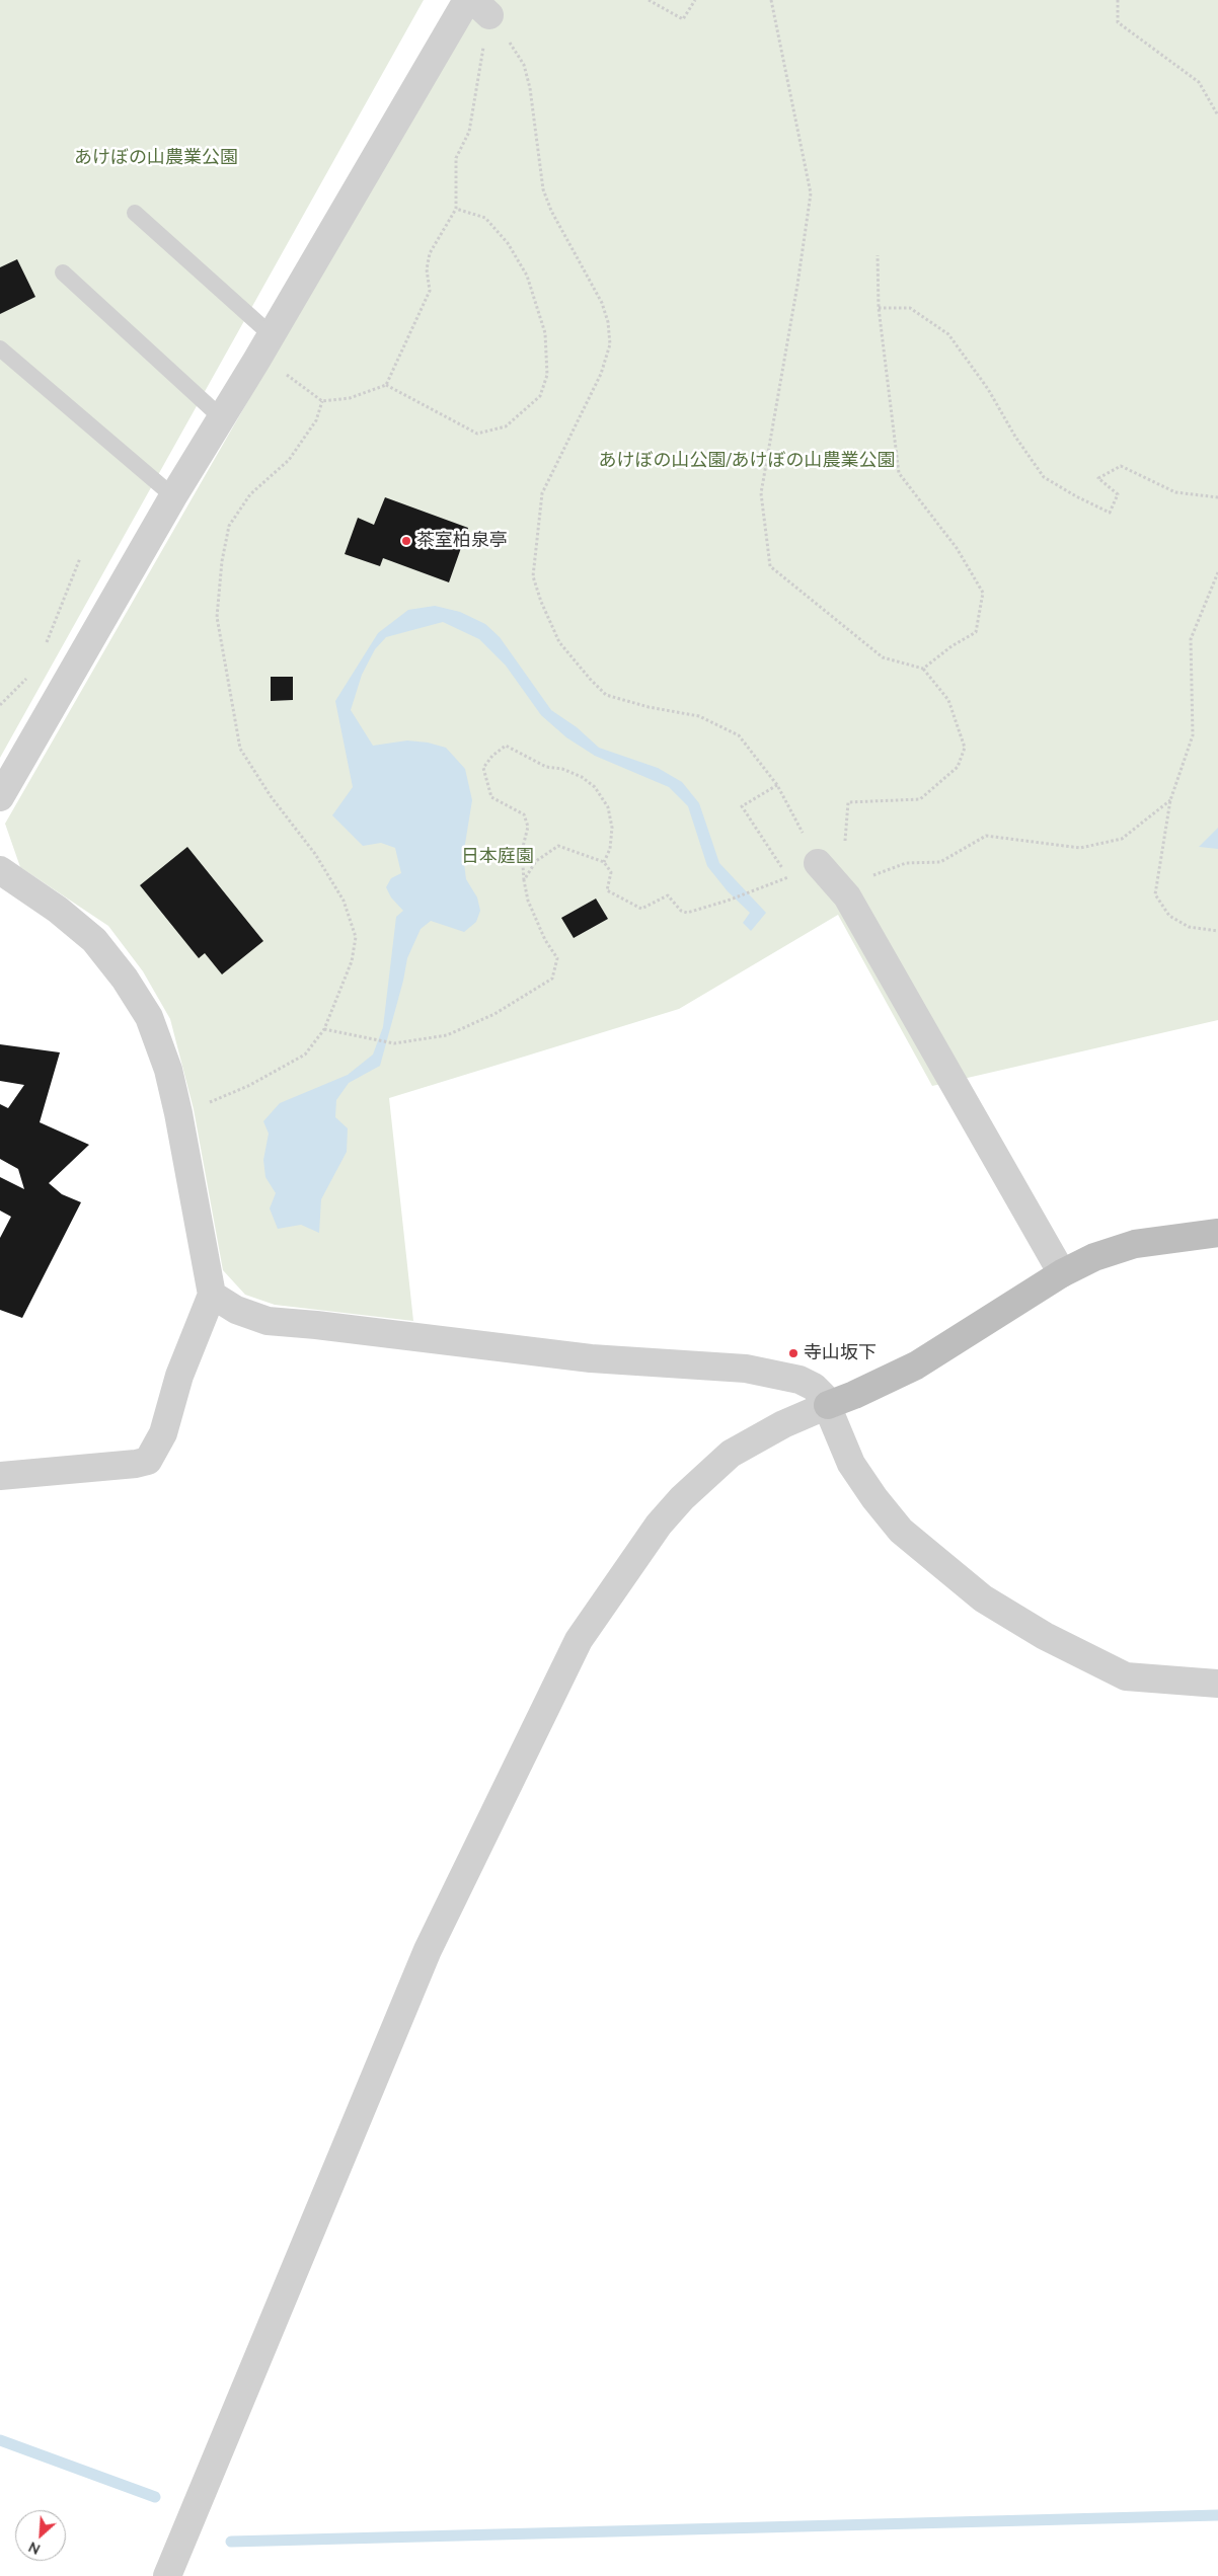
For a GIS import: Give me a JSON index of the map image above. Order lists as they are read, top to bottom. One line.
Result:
{"parks":["あけぼの山農業公園","あけぼの山公園/あけぼの山農業公園","日本庭園"],"places":["茶室柏泉亭","寺山坂下"],"north":"bottom left"}
